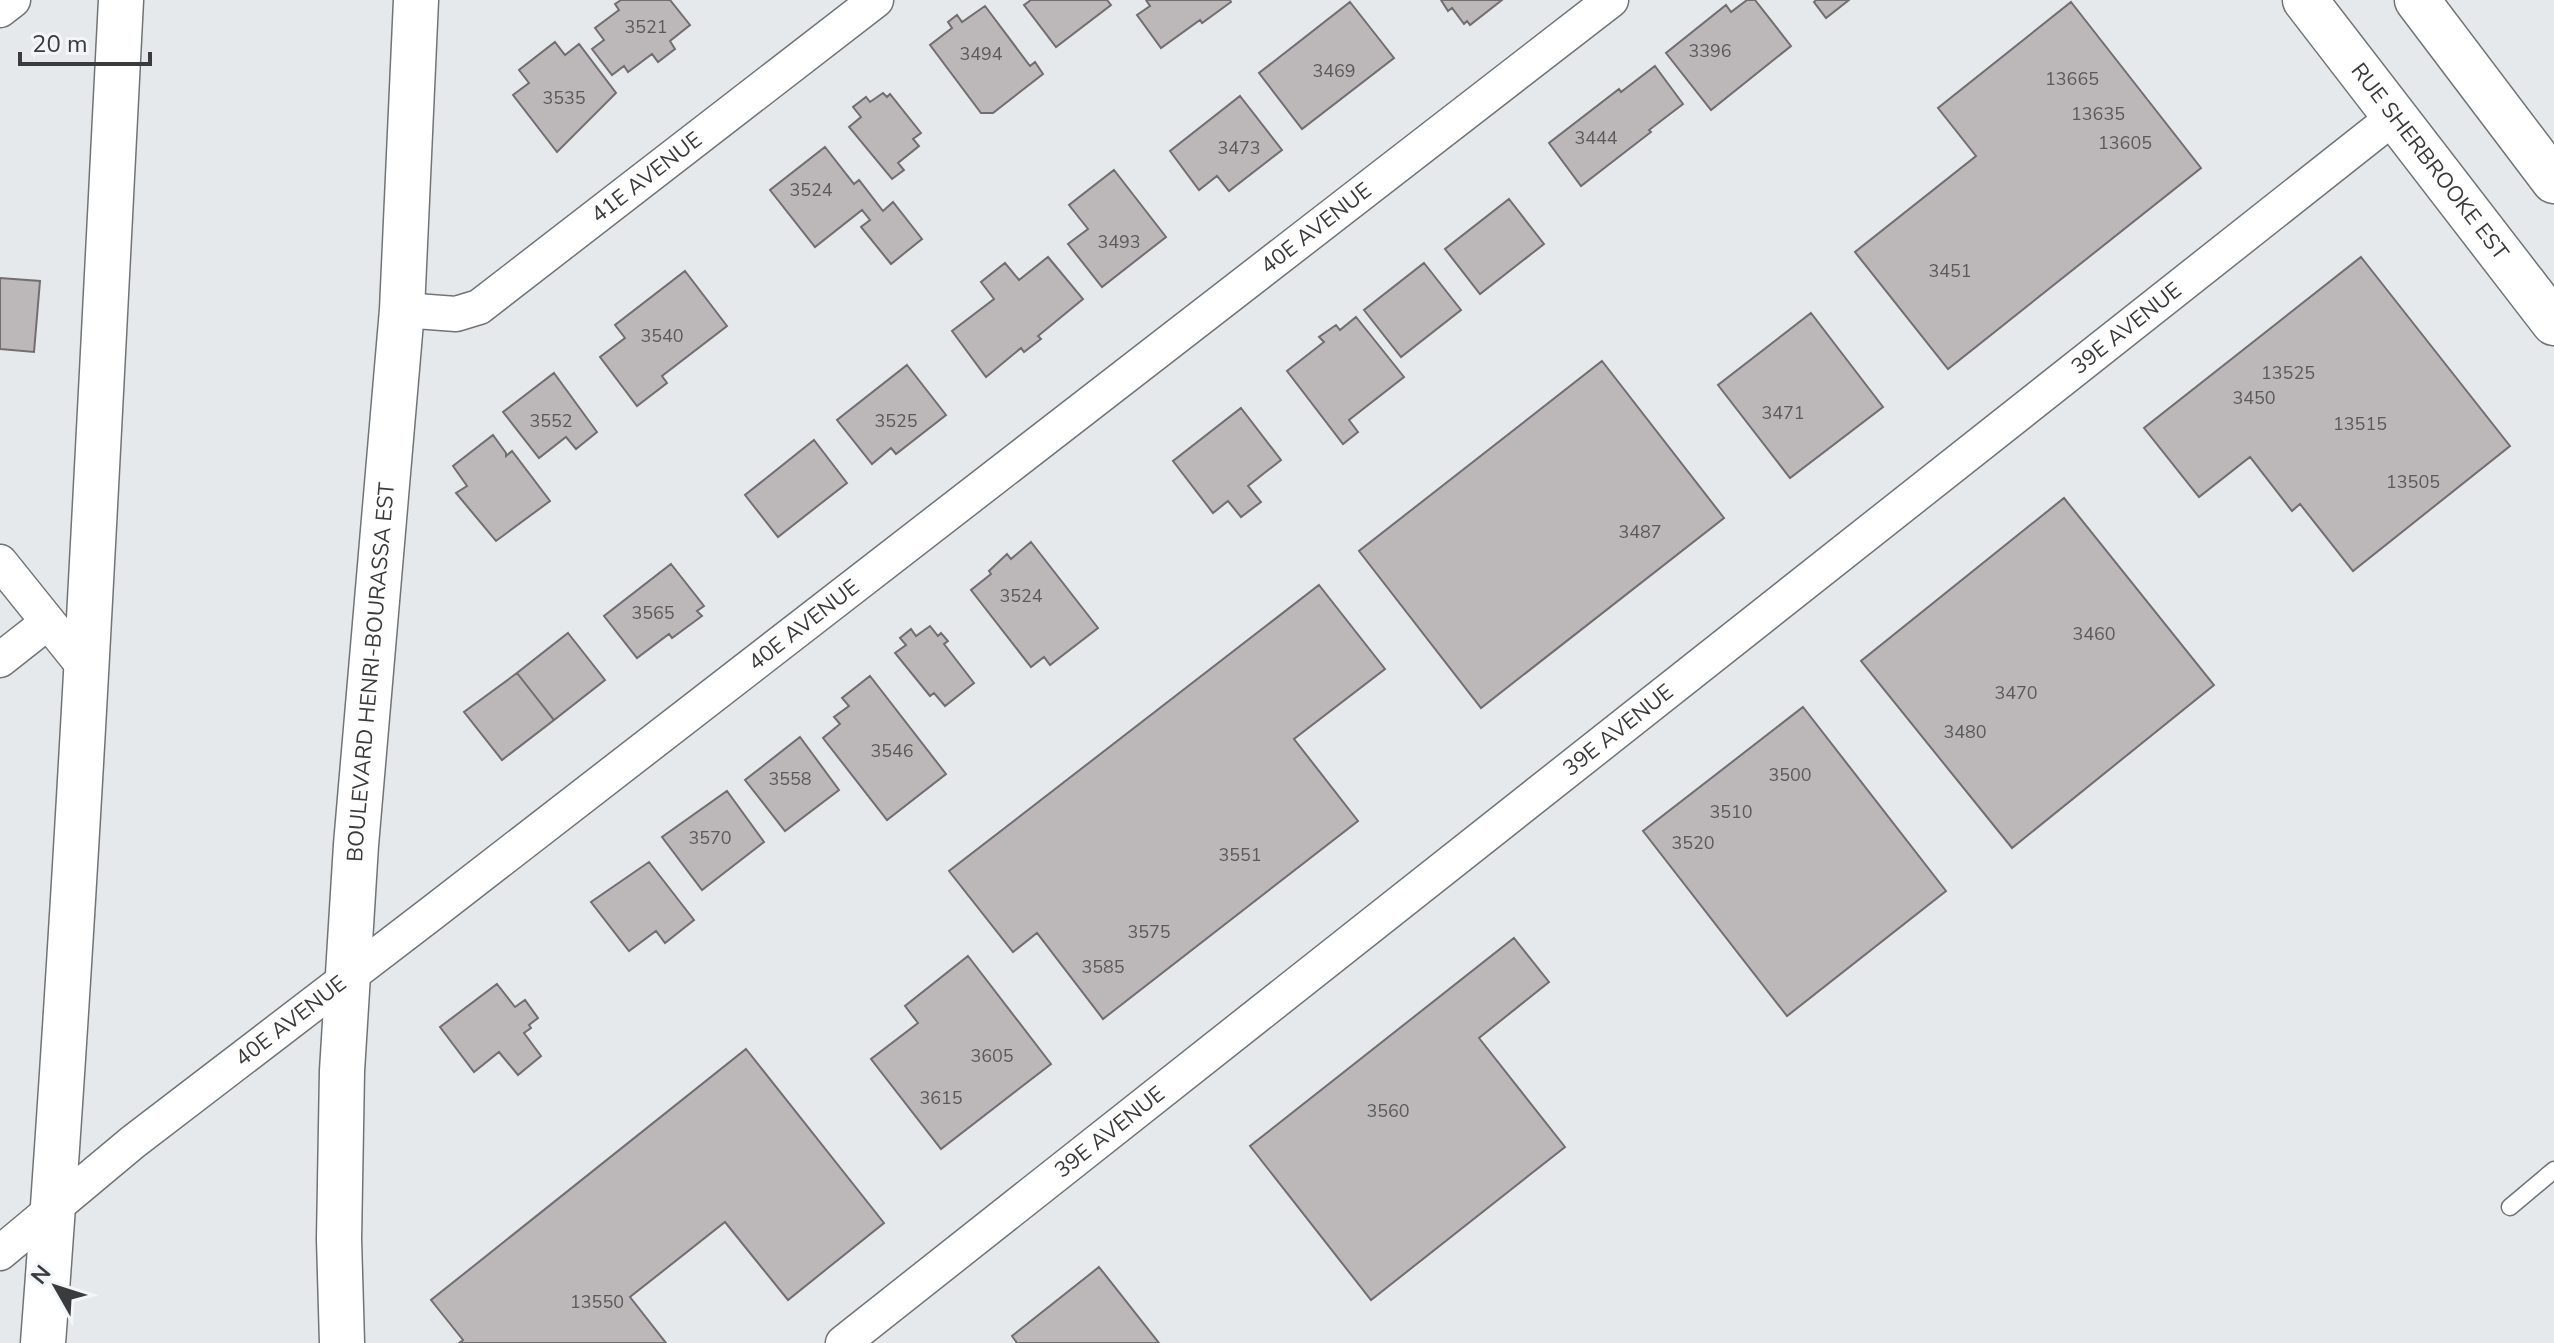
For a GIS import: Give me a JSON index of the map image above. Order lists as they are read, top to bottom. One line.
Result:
{"streets":{"main road":["RUE SHERBROOKE EST","BOULEVARD HENRI-BOURASSA EST"],"street":["41E AVENUE","40E AVENUE","39E AVENUE"]},"crossings":[["RUE SHERBROOKE EST","39E AVENUE"],["41E AVENUE","BOULEVARD HENRI-BOURASSA EST"],["40E AVENUE","BOULEVARD HENRI-BOURASSA EST"]],"house_numbers":["3521","3396","3494","3469","13665","3535","13635","3444","13605","3473","3524","3493","3451","3540","13525","3450","3471","3552","3525","13515","13505","3487","3524","3565","3460","3470","3480","3546","3500","3558","3510","3570","3520","3551","3575","3585","3605","3615","3560","13550"],"scale_bar":"20 m","north":"top left"}
